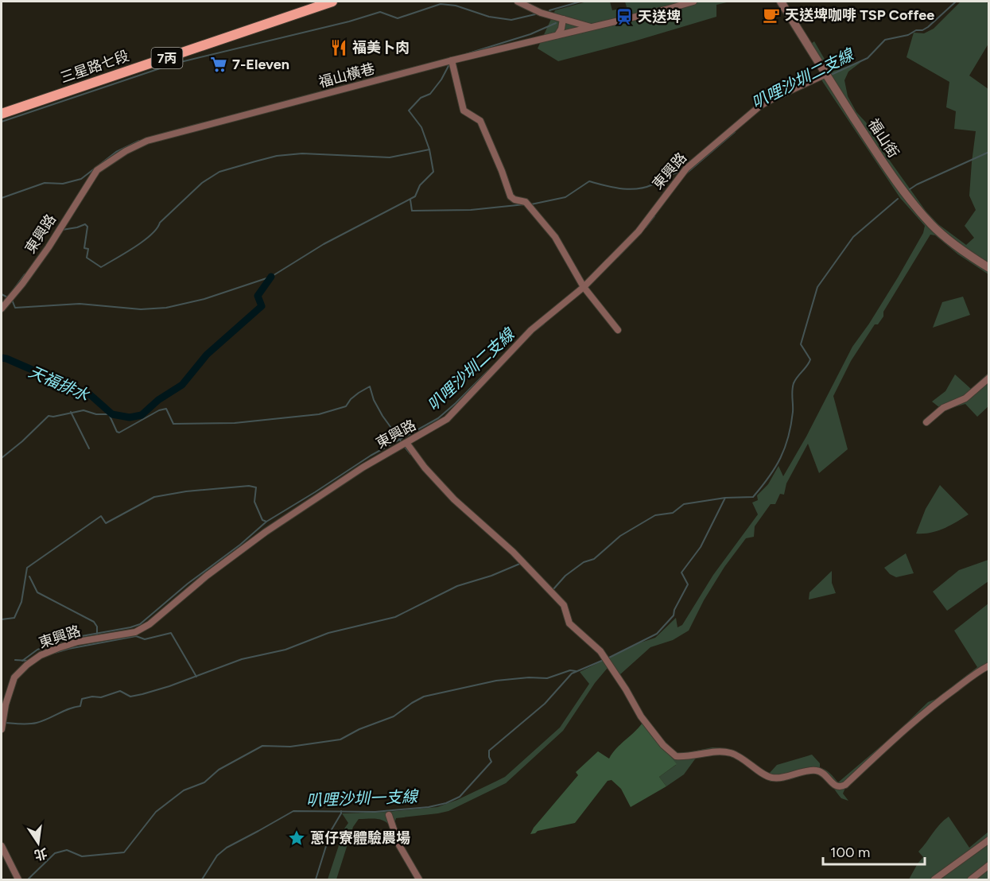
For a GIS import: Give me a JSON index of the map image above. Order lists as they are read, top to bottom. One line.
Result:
{"streets":{"main road":["7丙","三星路七段"],"street":["福山橫巷","福山街","東興路"]},"crossings":[["福山橫巷","東興路"],["福山街","東興路"]],"water":["叭哩沙圳二支線","天福排水","叭哩沙圳一支線"],"places":{"cafe":["天送埤咖啡 TSP Coffee"],"station":["天送埤"],"restaurant":["福美卜肉"],"supermarket":["7-Eleven"],"place":["蔥仔寮體驗農場"]},"scale_bar":"100 m","north":"bottom"}
